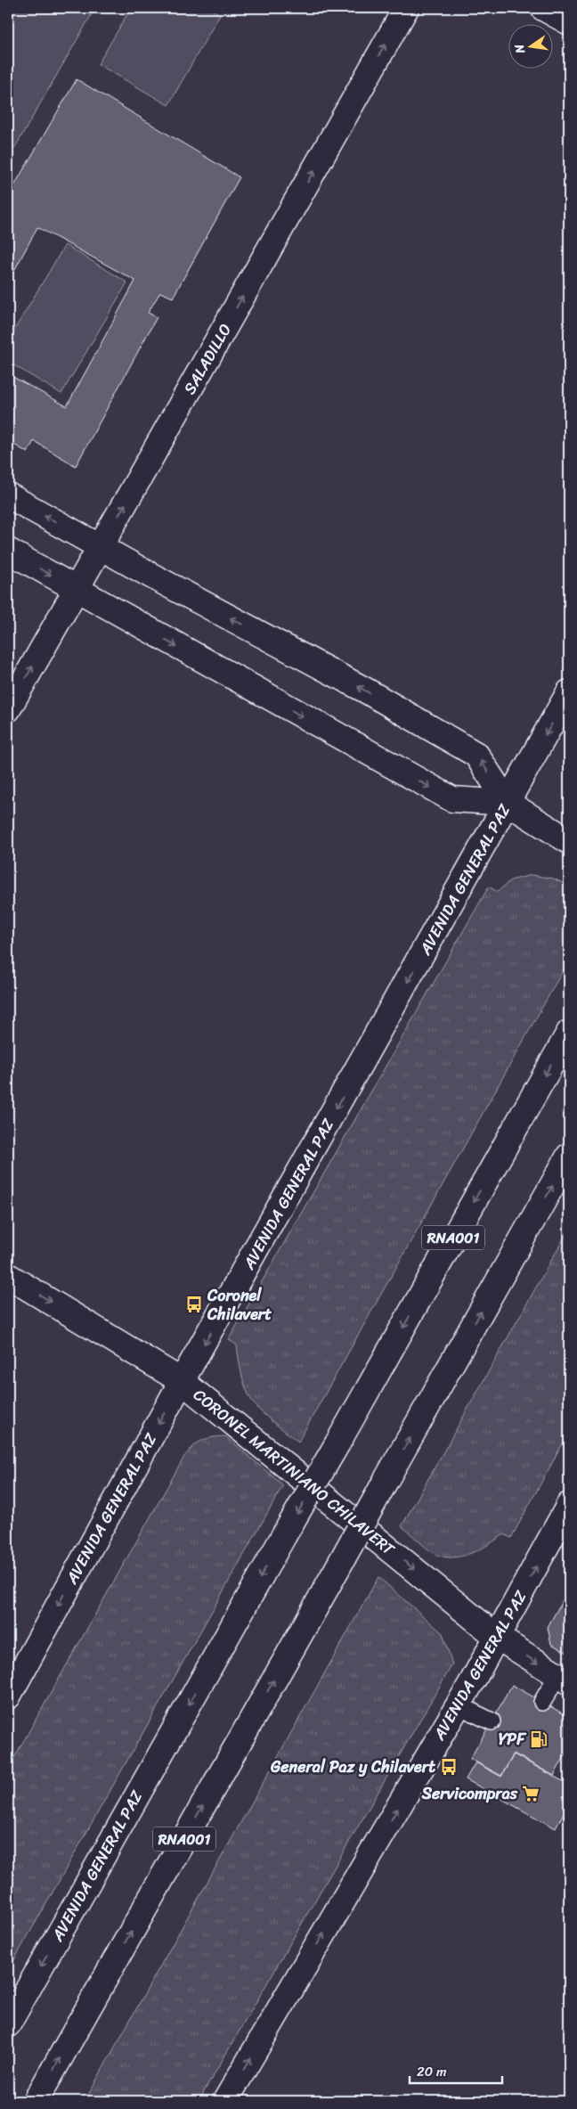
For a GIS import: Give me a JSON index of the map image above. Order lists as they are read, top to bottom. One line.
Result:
{"streets":{"main road":["SALADILLO","AVENIDA GENERAL PAZ","RNA001","CORONEL MARTINIANO CHILAVERT"]},"crossings":[["AVENIDA GENERAL PAZ","CORONEL MARTINIANO CHILAVERT"]],"one_way":["SALADILLO","CORONEL MARTINIANO CHILAVERT"],"places":{"bus stop":["Coronel Chilavert","General Paz y Chilavert"],"fuel station":["YPF"],"supermarket":["Servicompras"]},"scale_bar":"20 m","north":"left"}
